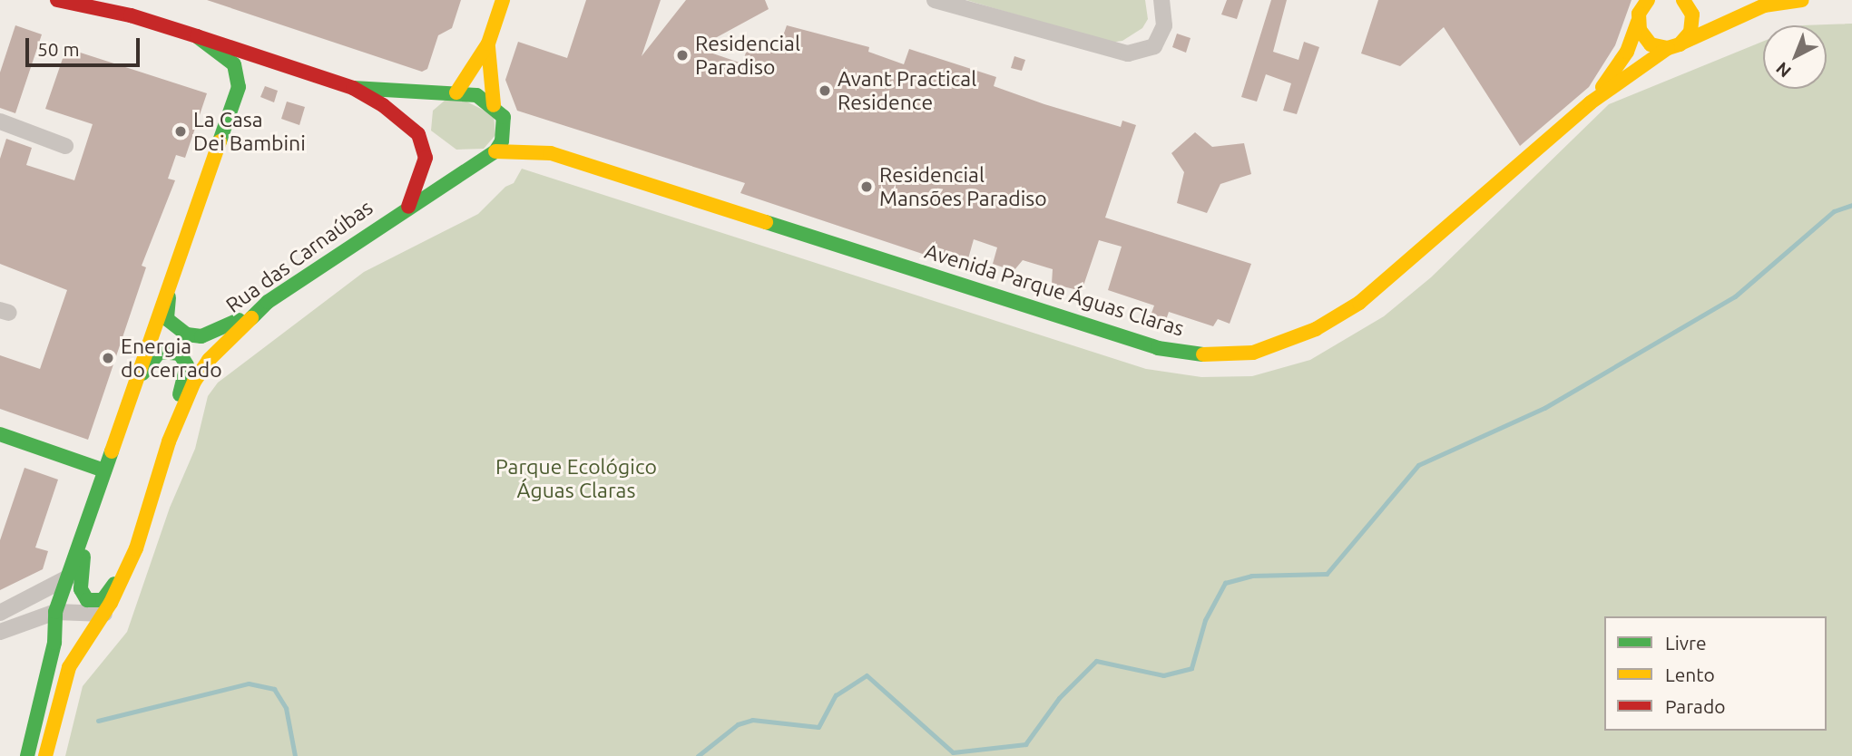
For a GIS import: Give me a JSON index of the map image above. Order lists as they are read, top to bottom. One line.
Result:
{"streets":{"street":["Rua das Carnaúbas","Avenida Parque Águas Claras"]},"crossings":[["Rua das Carnaúbas","Avenida Parque Águas Claras"]],"parks":["Parque Ecológico Águas Claras"],"places":["Residencial Paradiso","Avant Practical Residence","La Casa Dei Bambini","Residencial Mansões Paradiso","Energia do cerrado"],"legend":["Livre","Lento","Parado"],"scale_bar":"50 m","north":"bottom left"}
